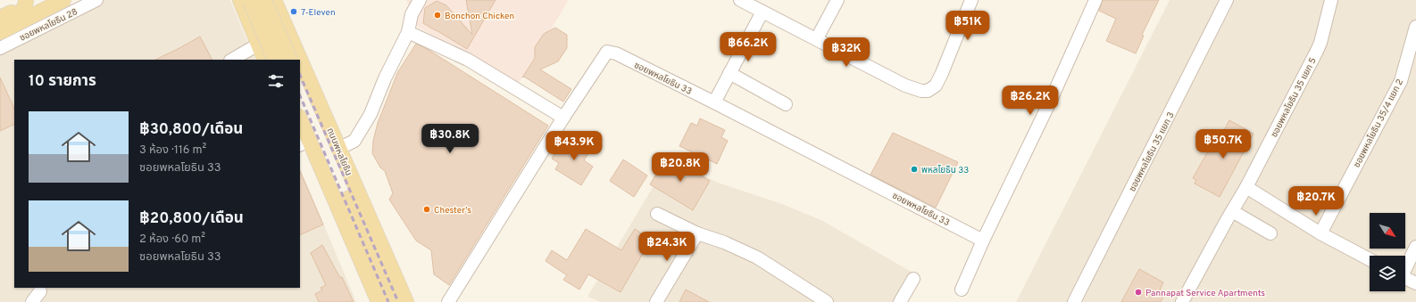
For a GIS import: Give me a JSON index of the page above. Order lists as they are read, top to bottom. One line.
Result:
{"streets":{"main road":["ถนนพหลโยธิน"],"street":["ซอยพหลโยธิน 28","ซอยพหลโยธิน 33","ซอยพหลโยธิน 35 แยก 5","ซอยพหลโยธิน 35/4 แยก 2","ซอยพหลโยธิน 35 แยก 3"]},"places":["7-Eleven","Bonchon Chicken","พหลโยธิน 33","Chester's","Pannapat Service Apartments"],"north":"bottom right","page":{"price":["฿51K","฿66.2K","฿32K","฿26.2K","฿30.8K","฿50.7K","฿43.9K","฿20.8K","฿20.7K","฿24.3K"],"heading":"10 รายการ","list":[{"name":"฿30,800/เดือน","note":"3 ห้อง · 116 m² · ซอยพหลโยธิน 33"},{"name":"฿20,800/เดือน","note":"2 ห้อง · 60 m² · ซอยพหลโยธิน 33"}]}}
